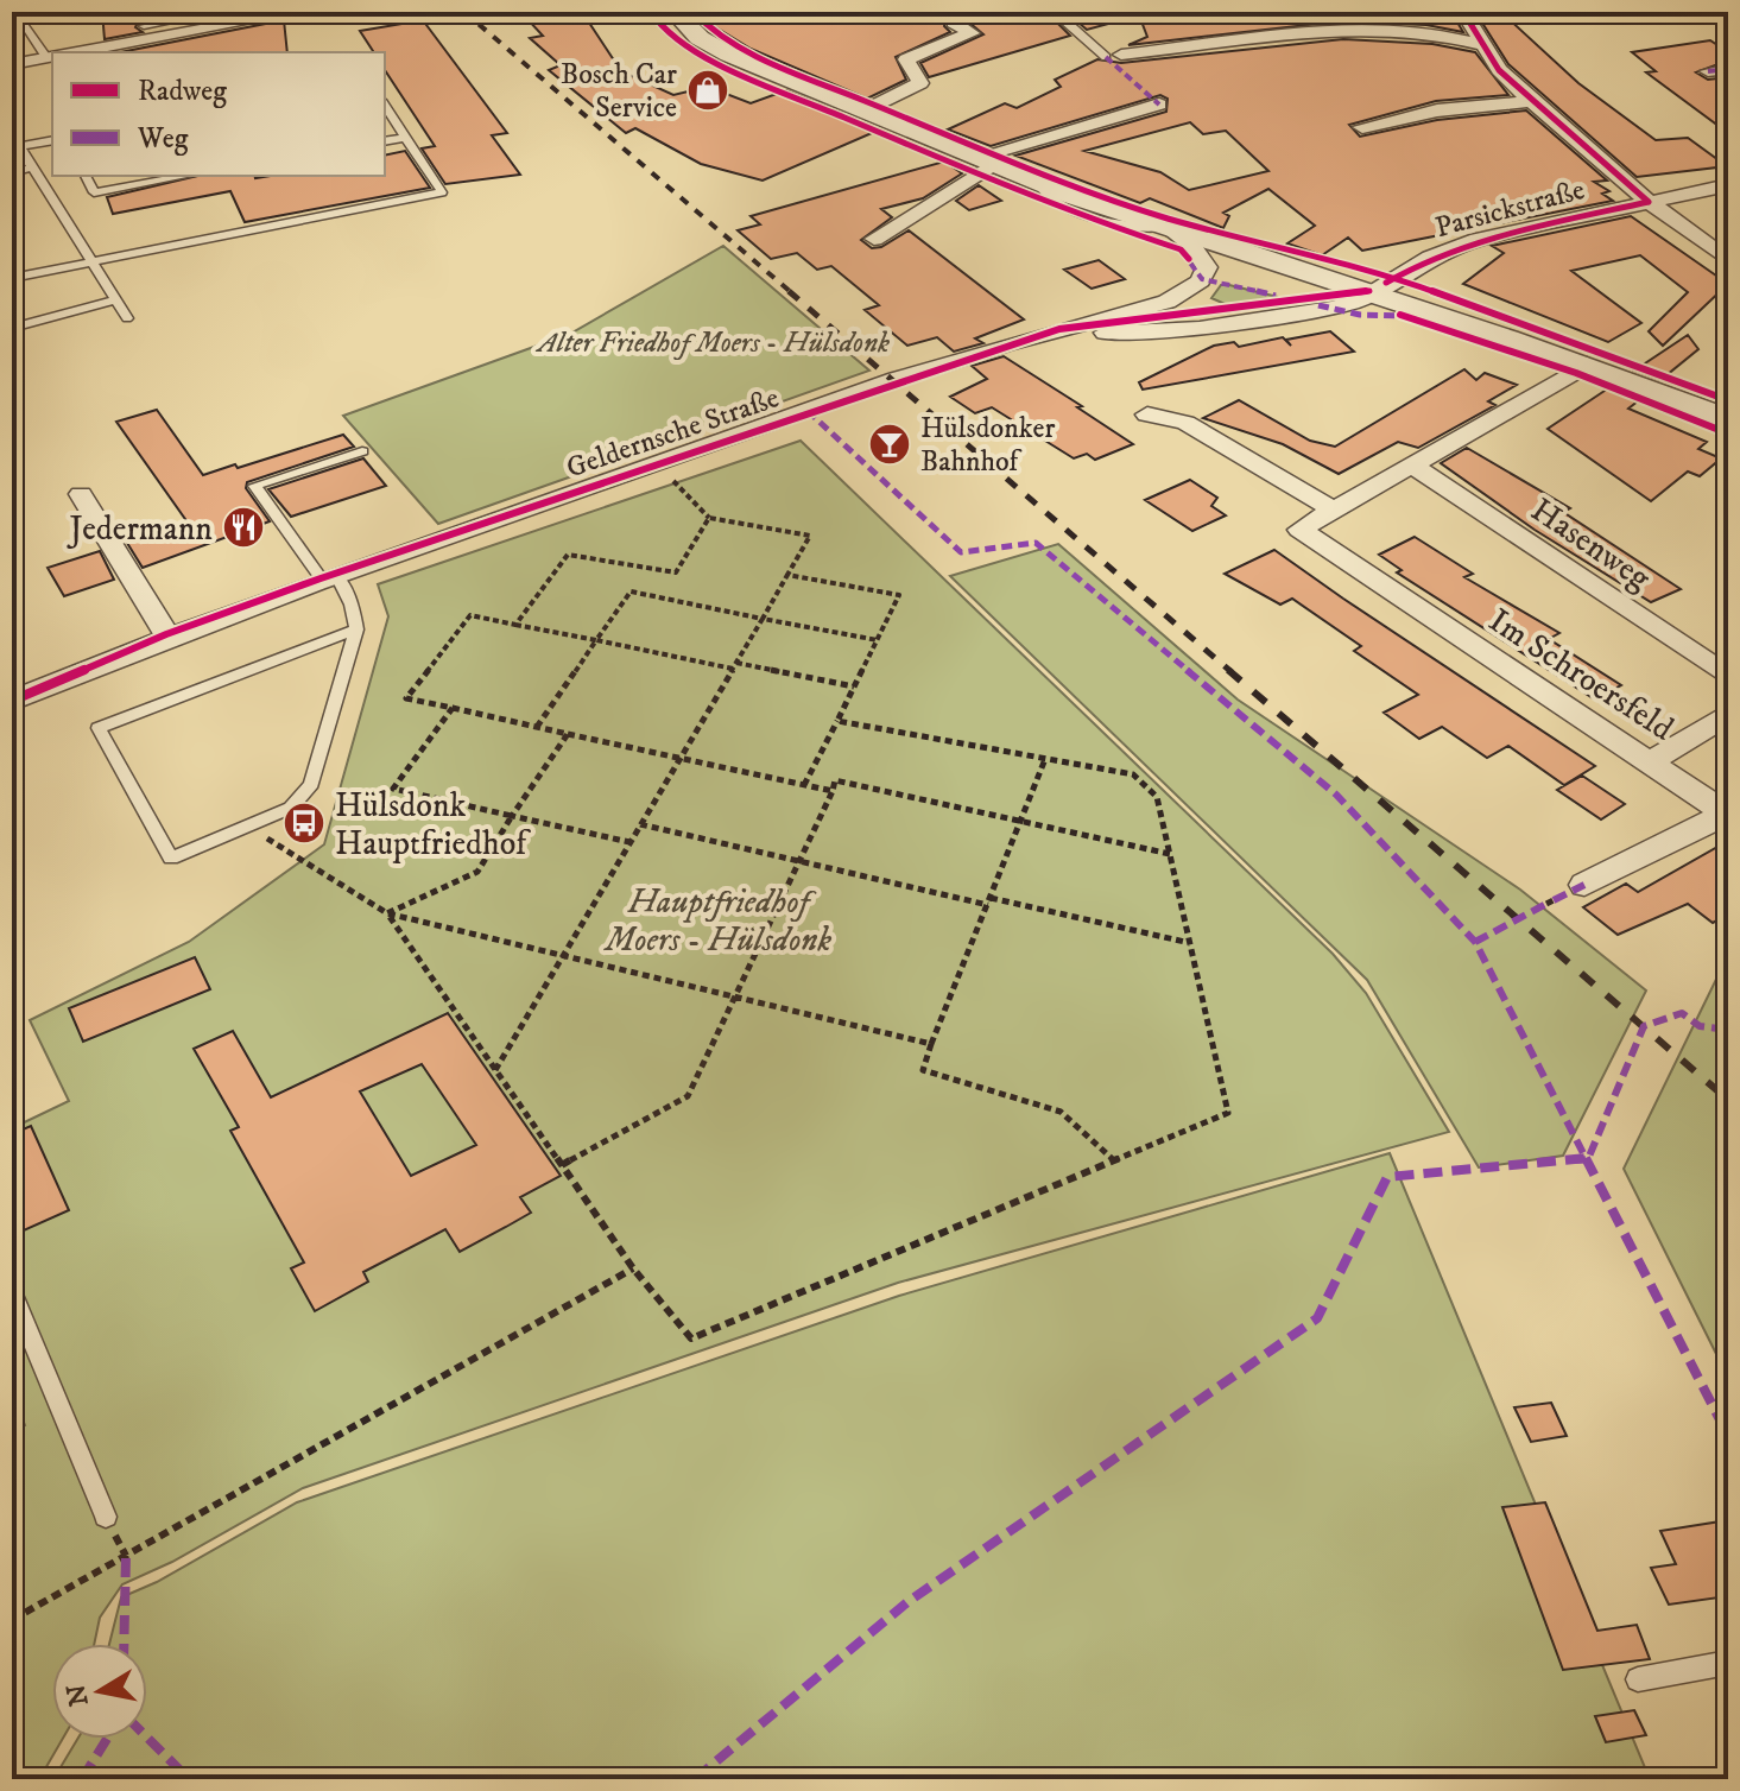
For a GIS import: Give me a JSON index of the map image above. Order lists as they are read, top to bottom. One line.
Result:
{"streets":{"street":["Parsickstraße","Geldernsche Straße","Hasenweg","Im Schroersfeld"]},"crossings":[["Parsickstraße","Geldernsche Straße"],["Hasenweg","Im Schroersfeld"]],"parks":["Alter Friedhof Moers - Hülsdonk","Hauptfriedhof Moers - Hülsdonk"],"places":{"shop":["Bosch Car Service"],"bar":["Hülsdonker Bahnhof"],"restaurant":["Jedermann"],"bus stop":["Hülsdonk Hauptfriedhof"]},"legend":["Radweg","Weg"],"north":"left"}
